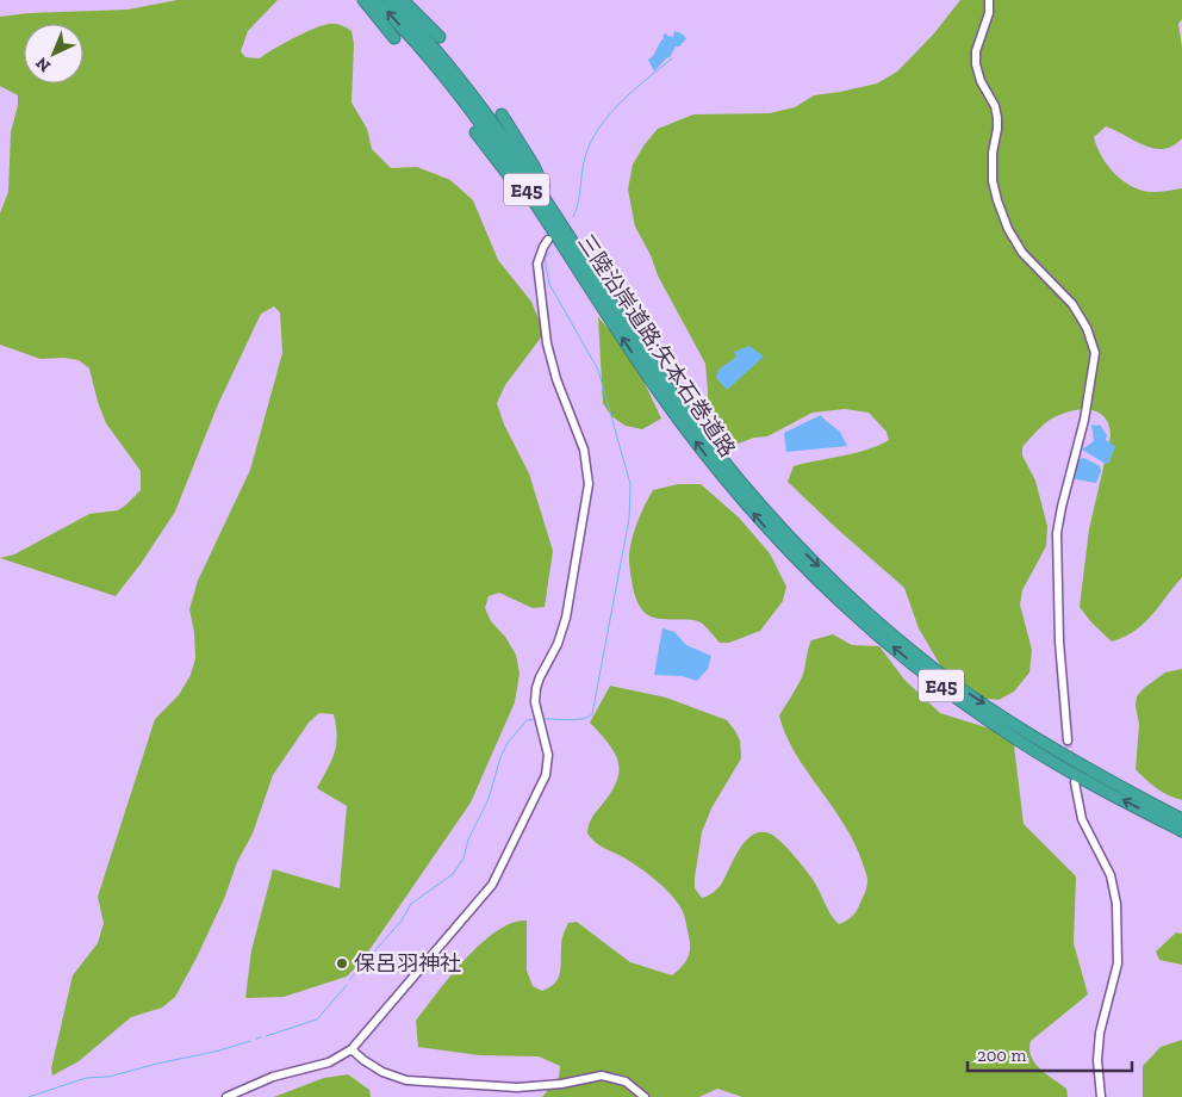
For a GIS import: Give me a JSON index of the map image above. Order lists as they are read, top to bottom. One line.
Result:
{"streets":{"highway":["E45","三陸沿岸道路;矢本石巻道路"]},"places":["保呂羽神社"],"scale_bar":"200 m","north":"bottom left"}
